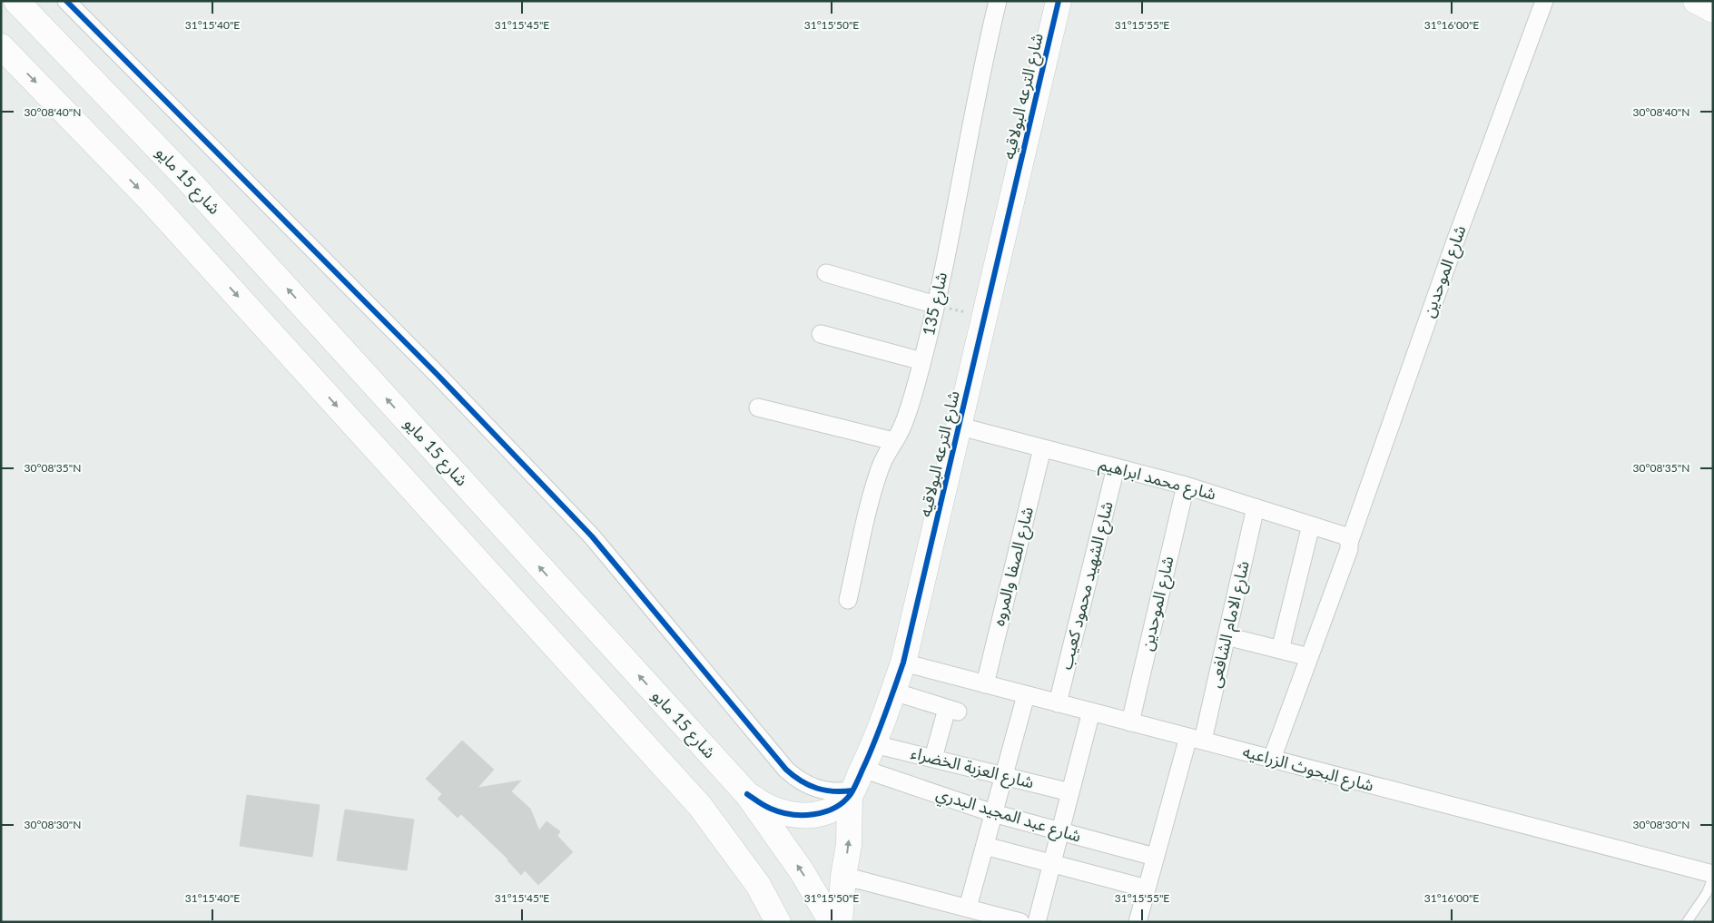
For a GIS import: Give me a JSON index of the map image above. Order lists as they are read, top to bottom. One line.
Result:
{"streets":{"main road":["شارع الترعه البولاقيه","شارع 15 مايو"],"street":["شارع الموحدين","شارع 135","شارع محمد ابراهيم","شارع الصفا والمروه","شارع الشهيد محمود كعيب","شارع الامام الشافعى","شارع العزبة الخضراء","شارع البحوث الزراعيه","شارع عبد المجيد البدري"]},"crossings":[["شارع الترعه البولاقيه","شارع 15 مايو"],["شارع الترعه البولاقيه","شارع محمد ابراهيم"],["شارع الترعه البولاقيه","شارع العزبة الخضراء"],["شارع الترعه البولاقيه","شارع البحوث الزراعيه"],["شارع الترعه البولاقيه","شارع عبد المجيد البدري"],["شارع الموحدين","شارع محمد ابراهيم"],["شارع الموحدين","شارع البحوث الزراعيه"],["شارع محمد ابراهيم","شارع الصفا والمروه"],["شارع محمد ابراهيم","شارع الشهيد محمود كعيب"],["شارع محمد ابراهيم","شارع الامام الشافعى"],["شارع الصفا والمروه","شارع البحوث الزراعيه"],["شارع الشهيد محمود كعيب","شارع البحوث الزراعيه"],["شارع الامام الشافعى","شارع البحوث الزراعيه"],["شارع الامام الشافعى","شارع عبد المجيد البدري"]],"coordinates":["31°15'40\"E","31°15'45\"E","31°15'50\"E","31°15'55\"E","31°16'00\"E","30°08'40\"N","30°08'35\"N","30°08'30\"N"]}
